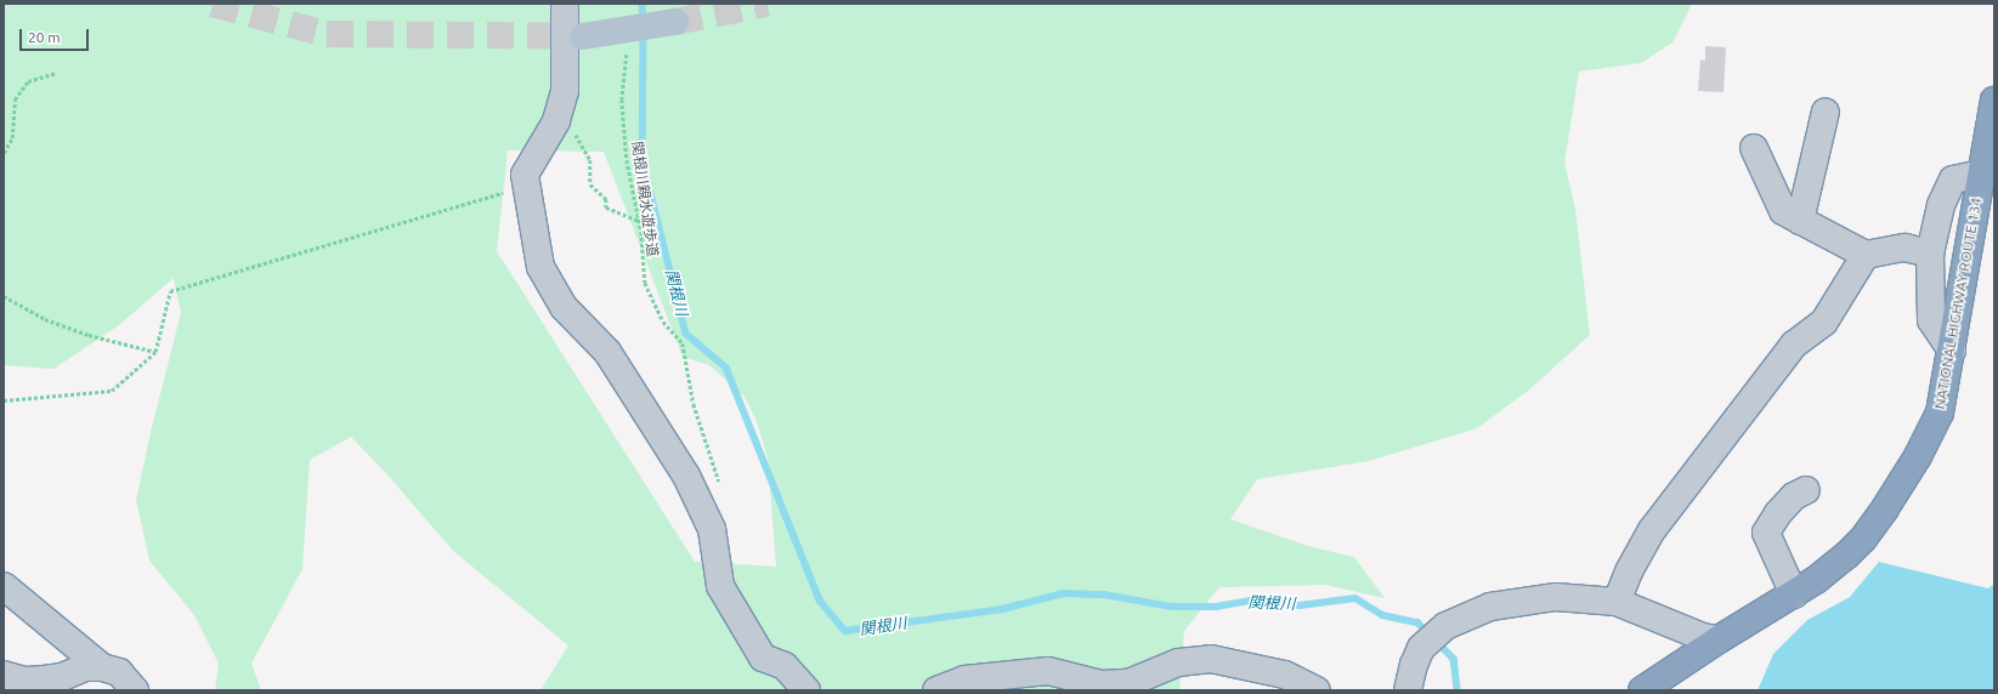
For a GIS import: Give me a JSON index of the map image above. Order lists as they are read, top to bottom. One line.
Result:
{"streets":{"highway":["NATIONAL HIGHWAY ROUTE 134"],"path":["関根川親水遊歩道"]},"water":["関根川"],"scale_bar":"20 m"}
